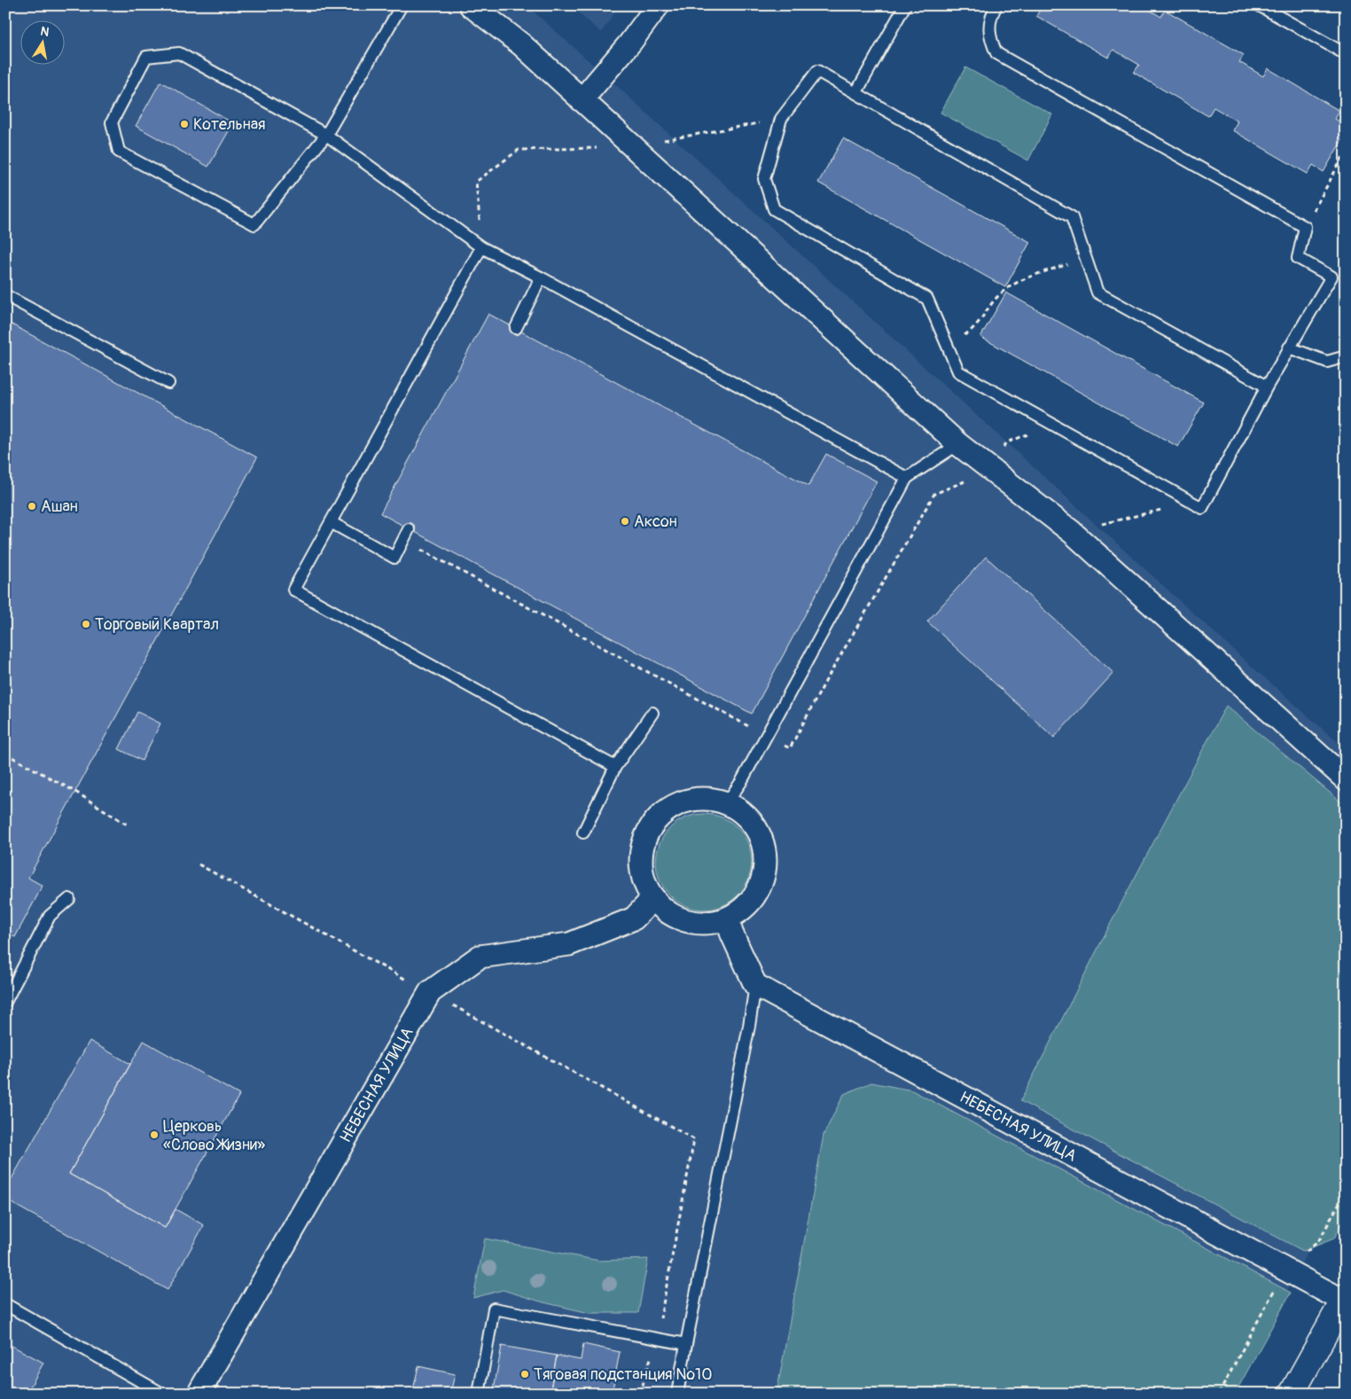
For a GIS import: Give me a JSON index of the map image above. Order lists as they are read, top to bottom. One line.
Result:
{"streets":{"street":["НЕБЕСНАЯ УЛИЦА"]},"places":["Котельная","Ашан","Аксон","Торговый Квартал","Церковь «Слово Жизни»","Тяговая подстанция №10"],"north":"top"}
